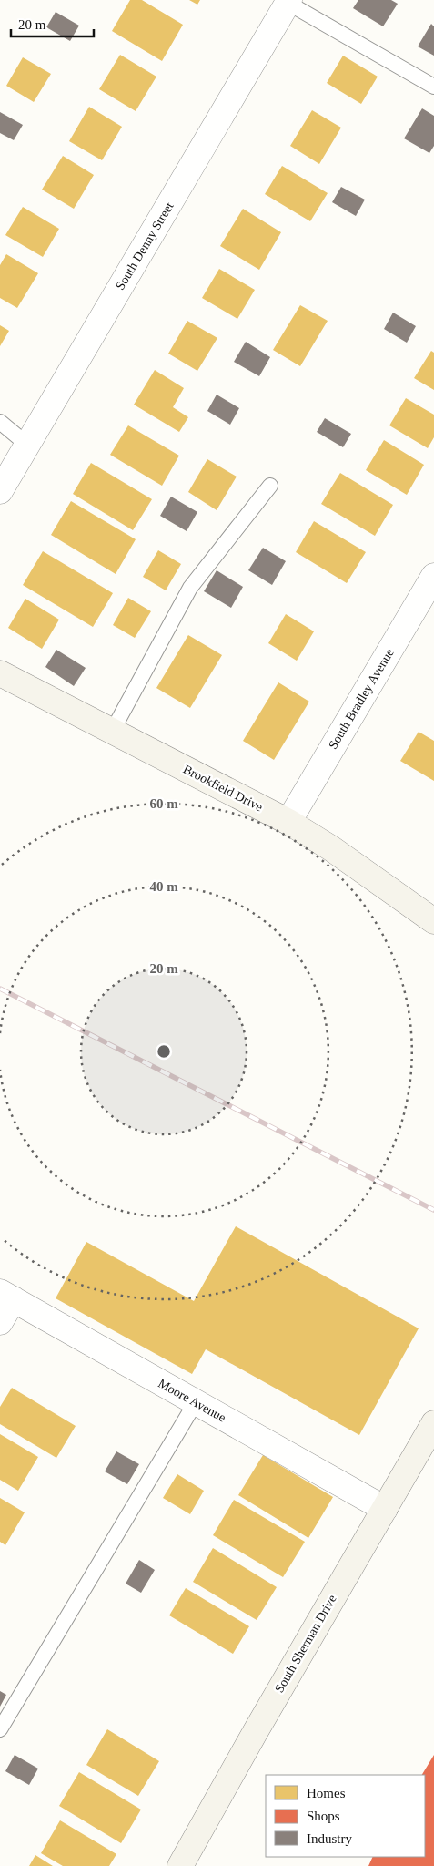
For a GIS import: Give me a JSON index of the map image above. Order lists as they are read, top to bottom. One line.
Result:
{"streets":{"main road":["Brookfield Drive","South Sherman Drive"],"street":["South Denny Street","South Bradley Avenue","Moore Avenue"]},"crossings":[["South Bradley Avenue","Brookfield Drive"],["Moore Avenue","South Sherman Drive"]],"legend":["Homes","Shops","Industry"],"scale_bar":"20 m","rings":["60 m","40 m","20 m"]}
